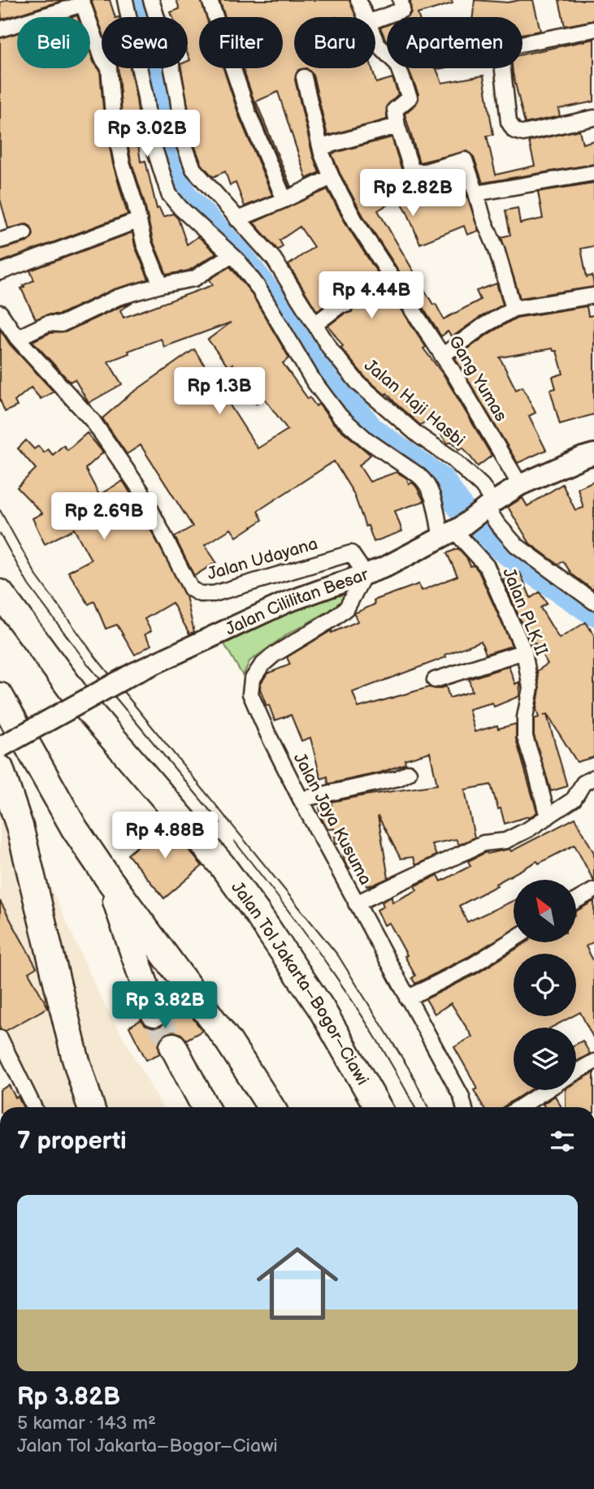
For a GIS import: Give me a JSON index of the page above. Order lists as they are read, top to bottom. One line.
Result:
{"streets":{"highway":["Jalan Tol Jakarta–Bogor–Ciawi"],"street":["Gang Yumas","Jalan Haji Hasbi","Jalan Udayana","Jalan Cililitan Besar","Jalan PLK II","Jalan Jaya Kusuma"]},"crossings":[["Gang Yumas","Jalan Cililitan Besar"],["Jalan Haji Hasbi","Jalan Cililitan Besar"],["Jalan Udayana","Jalan Cililitan Besar"],["Jalan Udayana","Jalan Jaya Kusuma"],["Jalan Cililitan Besar","Jalan PLK II"],["Jalan Cililitan Besar","Jalan Jaya Kusuma"]],"north":"top left","page":{"chip":["Beli","Sewa","Filter","Baru","Apartemen"],"price":["Rp 3.02B","Rp 2.82B","Rp 4.44B","Rp 1.3B","Rp 2.69B","Rp 4.88B","Rp 3.82B"],"heading":"7 properti","list":[{"name":"Rp 3.82B","note":"5 kamar · 143 m² · Jalan Tol Jakarta–Bogor–Ciawi"}]}}
